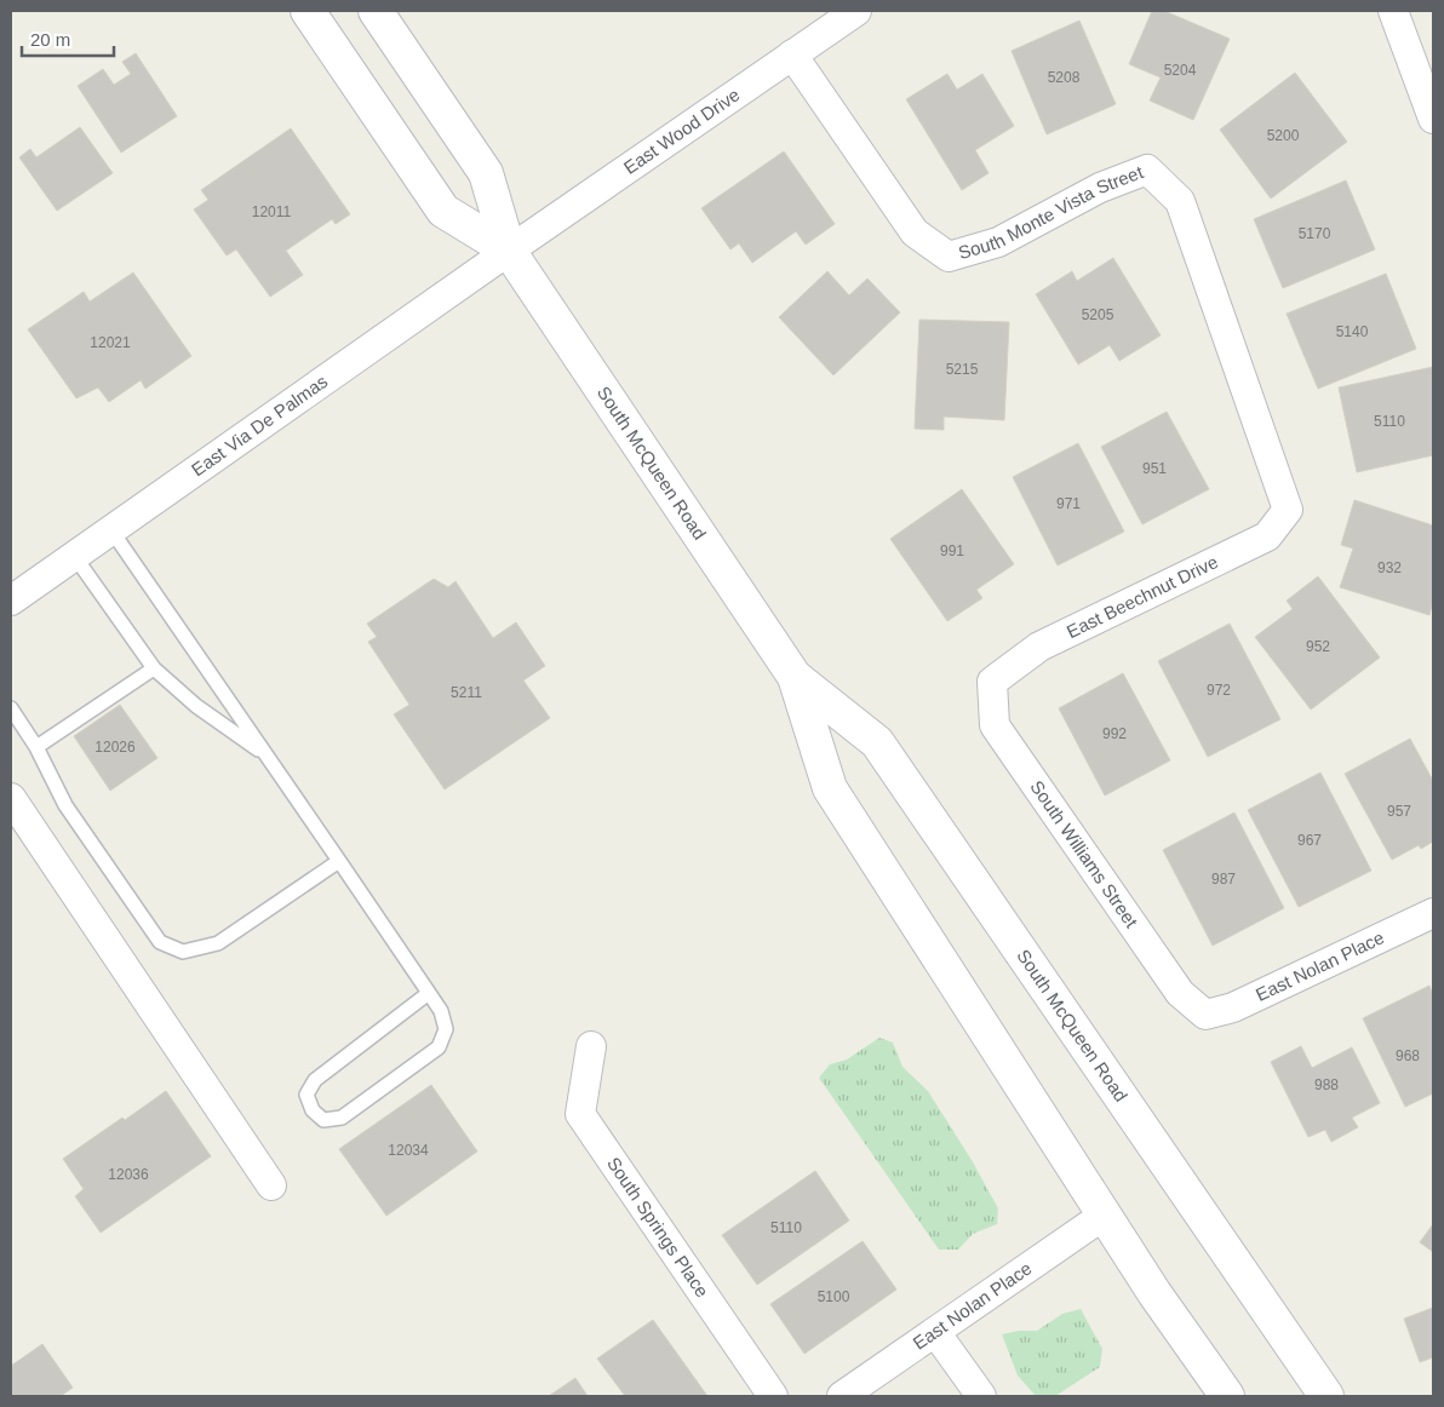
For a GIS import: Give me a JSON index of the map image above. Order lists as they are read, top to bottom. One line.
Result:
{"streets":{"main road":["South McQueen Road"],"street":["East Wood Drive","South Monte Vista Street","East Via De Palmas","East Beechnut Drive","South Williams Street","East Nolan Place","South Springs Place"]},"crossings":[["East Wood Drive","South Monte Vista Street"],["East Wood Drive","East Via De Palmas"],["East Wood Drive","South McQueen Road"],["South Monte Vista Street","East Beechnut Drive"],["East Via De Palmas","South McQueen Road"],["South McQueen Road","East Nolan Place"],["East Beechnut Drive","South Williams Street"],["South Williams Street","East Nolan Place"]],"house_numbers":["5204","5208","5200","12011","5170","5205","5140","12021","5215","5110","951","971","991","932","952","972","5211","992","12026","957","967","987","968","988","12034","12036","5110","5100"],"scale_bar":"20 m"}
